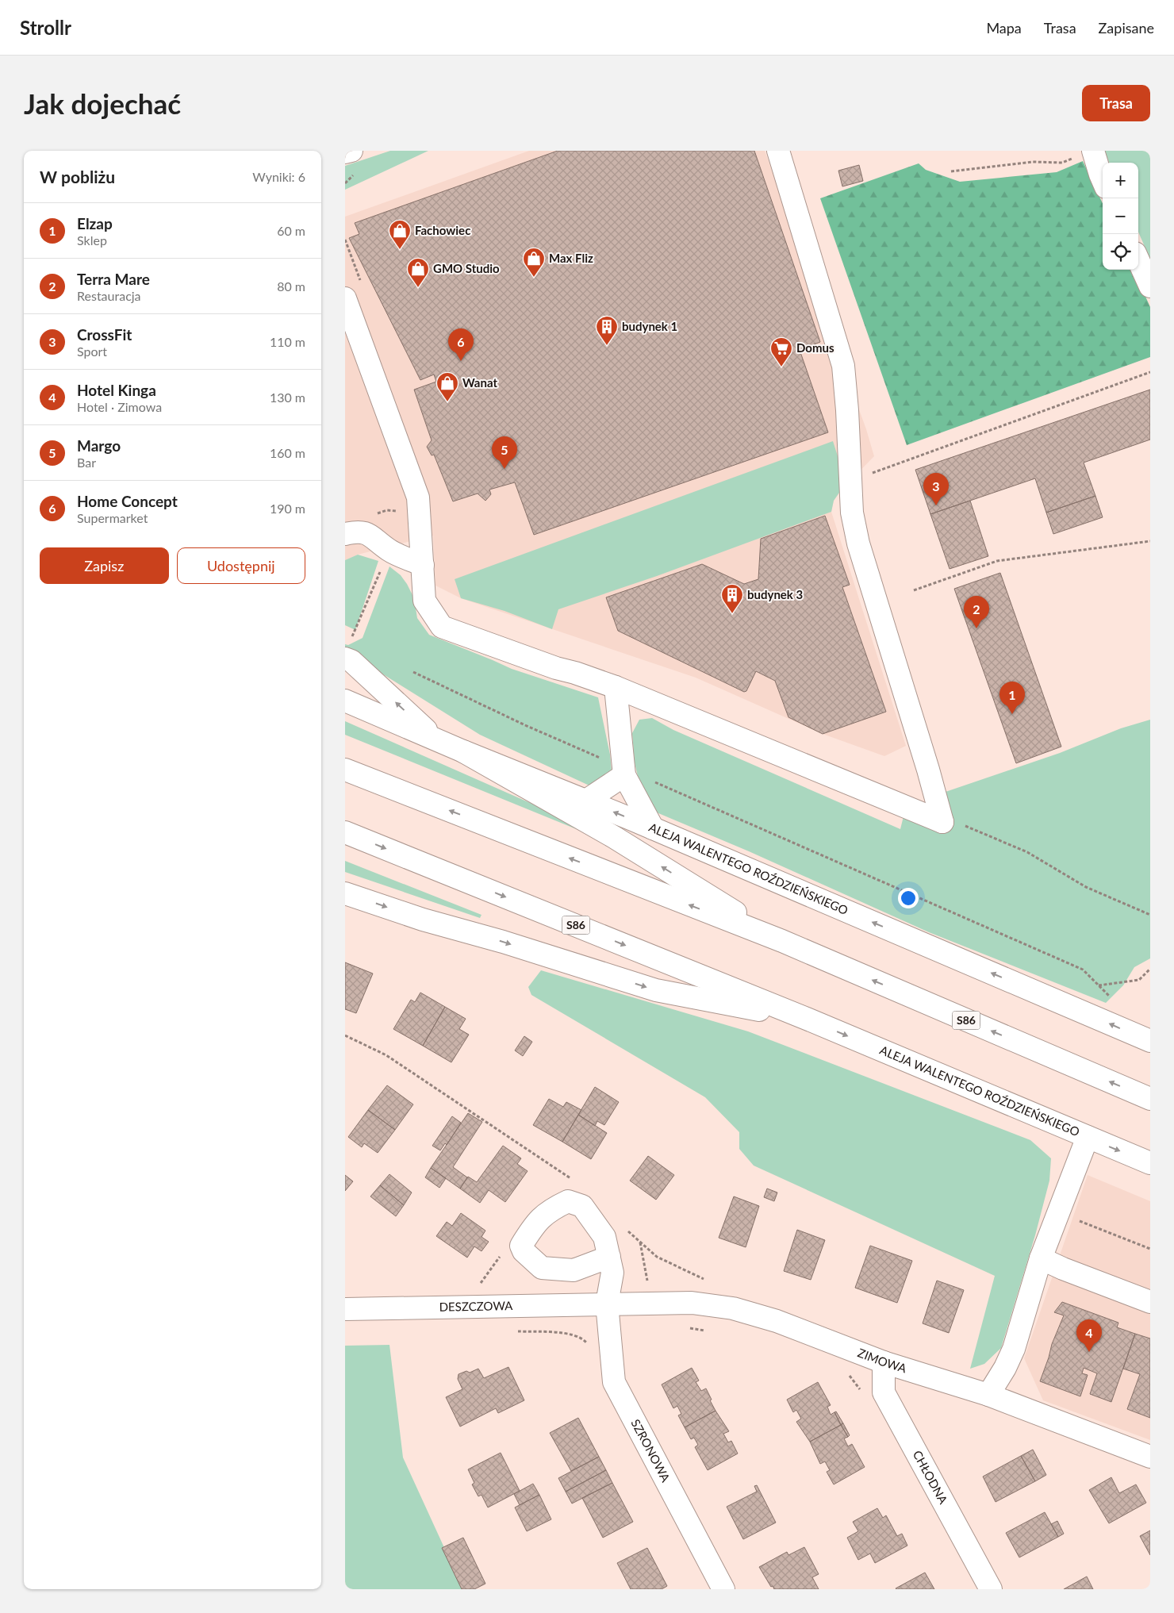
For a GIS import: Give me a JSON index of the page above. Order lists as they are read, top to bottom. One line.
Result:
{"streets":{"main road":["ALEJA WALENTEGO ROŹDZIEŃSKIEGO","S86","DESZCZOWA","ZIMOWA","SZRONOWA","CHŁODNA"]},"crossings":[["DESZCZOWA","ZIMOWA"],["DESZCZOWA","SZRONOWA"],["ZIMOWA","SZRONOWA"],["ZIMOWA","CHŁODNA"]],"places":{"shop":["Fachowiec","Max Fliz","GMO Studio","Wanat"],"building":["budynek 1","budynek 3"],"supermarket":["Domus"]},"page":{"header":"Strollr","nav":["Mapa","Trasa","Zapisane"],"buttons":["Trasa",["Zapisz","Udostępnij"]],"title":"Jak dojechać","heading":["W pobliżu","Wyniki: 6"],"map_buttons":["+","−"],"list":[{"mark":"1","name":"Elzap","note":"Sklep","value":"60 m"},{"mark":"2","name":"Terra Mare","note":"Restauracja","value":"80 m"},{"mark":"3","name":"CrossFit","note":"Sport","value":"110 m"},{"mark":"4","name":"Hotel Kinga","note":"Hotel · Zimowa","value":"130 m"},{"mark":"5","name":"Margo","note":"Bar","value":"160 m"},{"mark":"6","name":"Home Concept","note":"Supermarket","value":"190 m"}],"pins":["6","5","3","2","1","4"]}}
